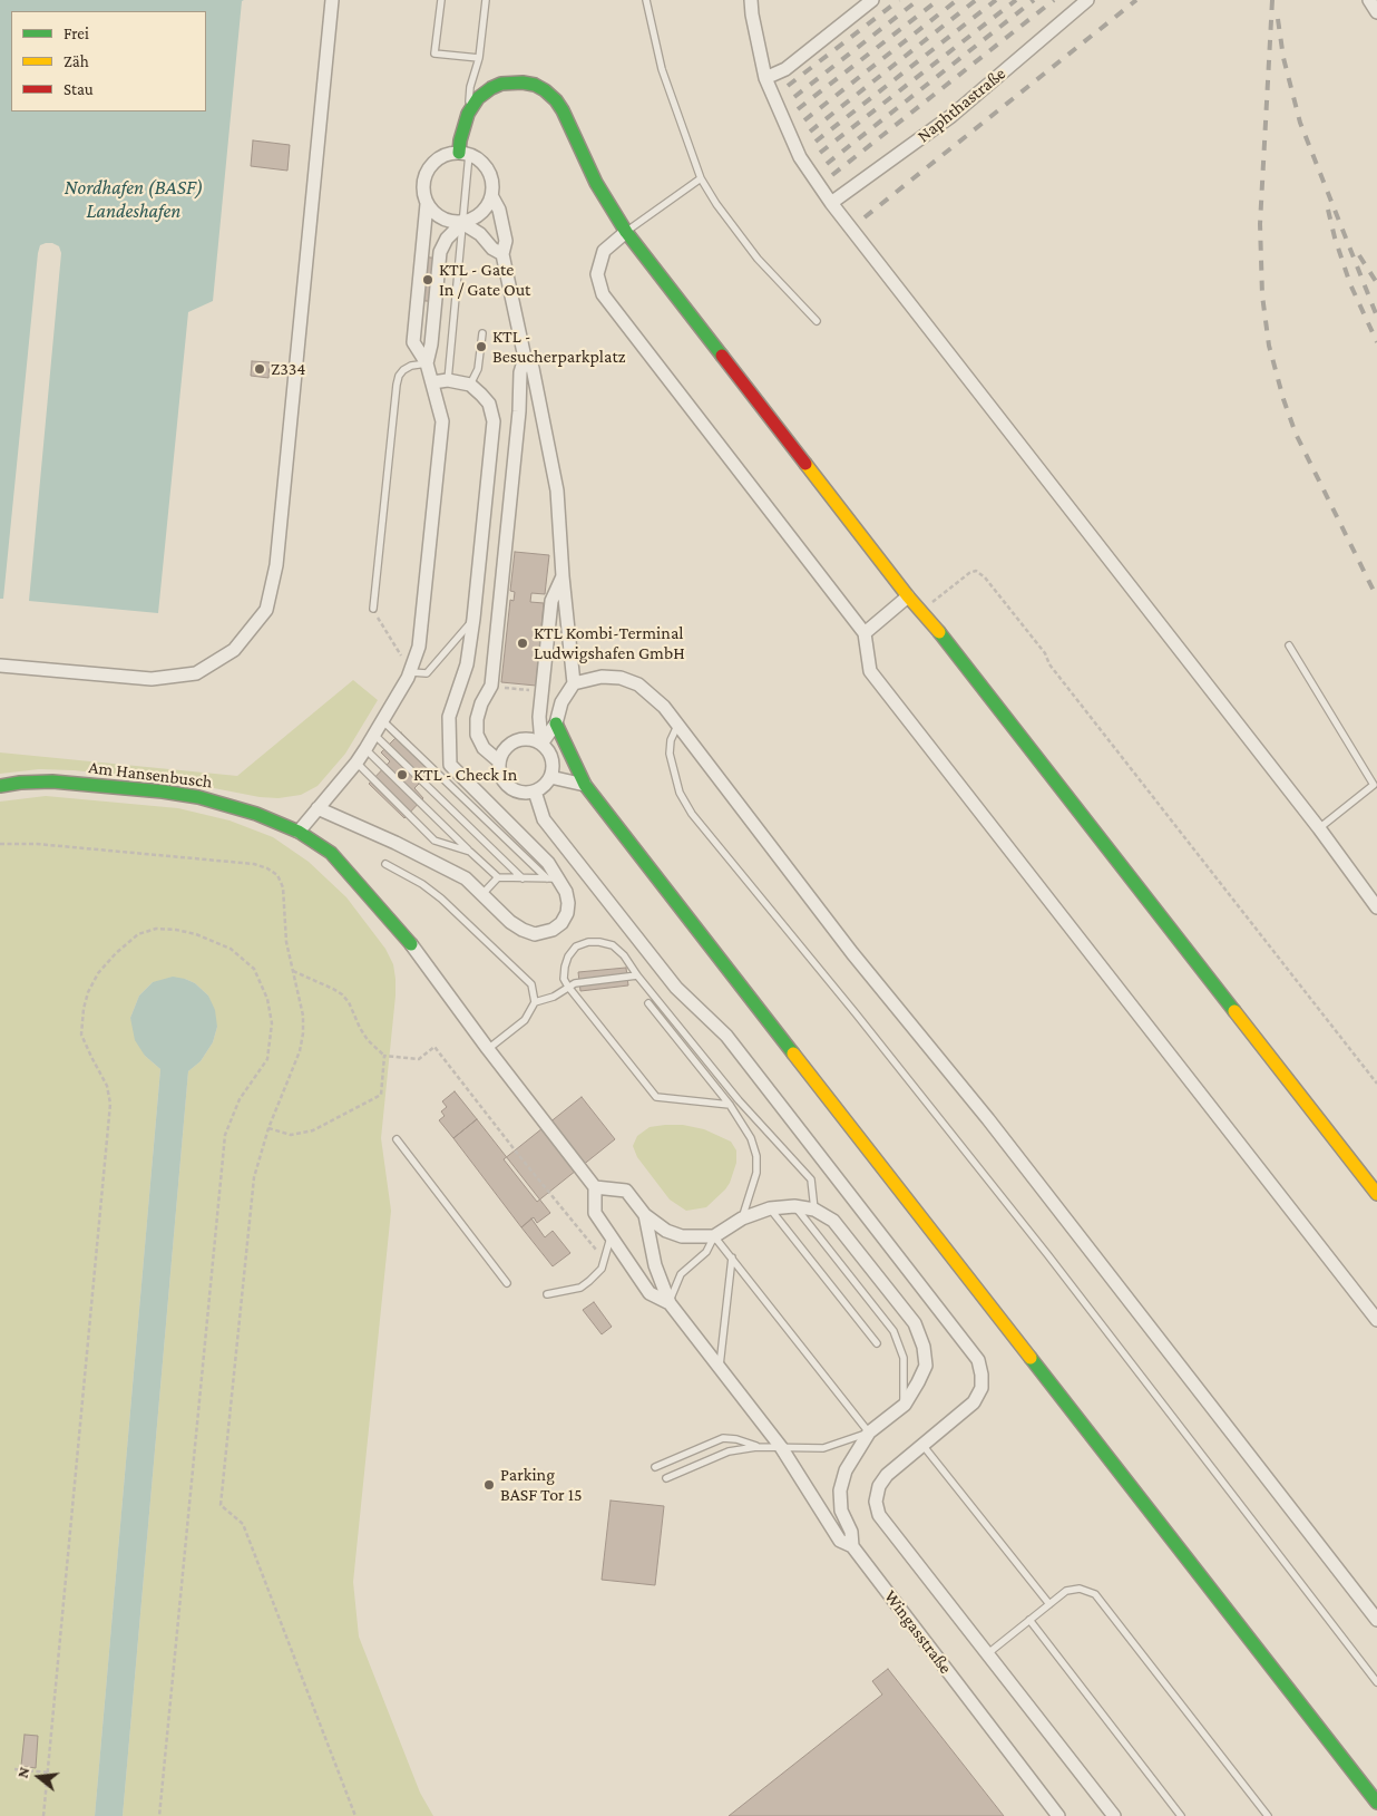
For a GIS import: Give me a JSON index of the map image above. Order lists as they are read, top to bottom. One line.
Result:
{"streets":{"street":["Naphthastraße","Am Hansenbusch","Wingasstraße"]},"water":["Nordhafen (BASF) Landeshafen"],"places":["KTL - Gate In / Gate Out","KTL - Besucherparkplatz","Z334","KTL Kombi-Terminal Ludwigshafen GmbH","KTL - Check In","Parking BASF Tor 15"],"legend":["Frei","Zäh","Stau"],"north":"left"}
